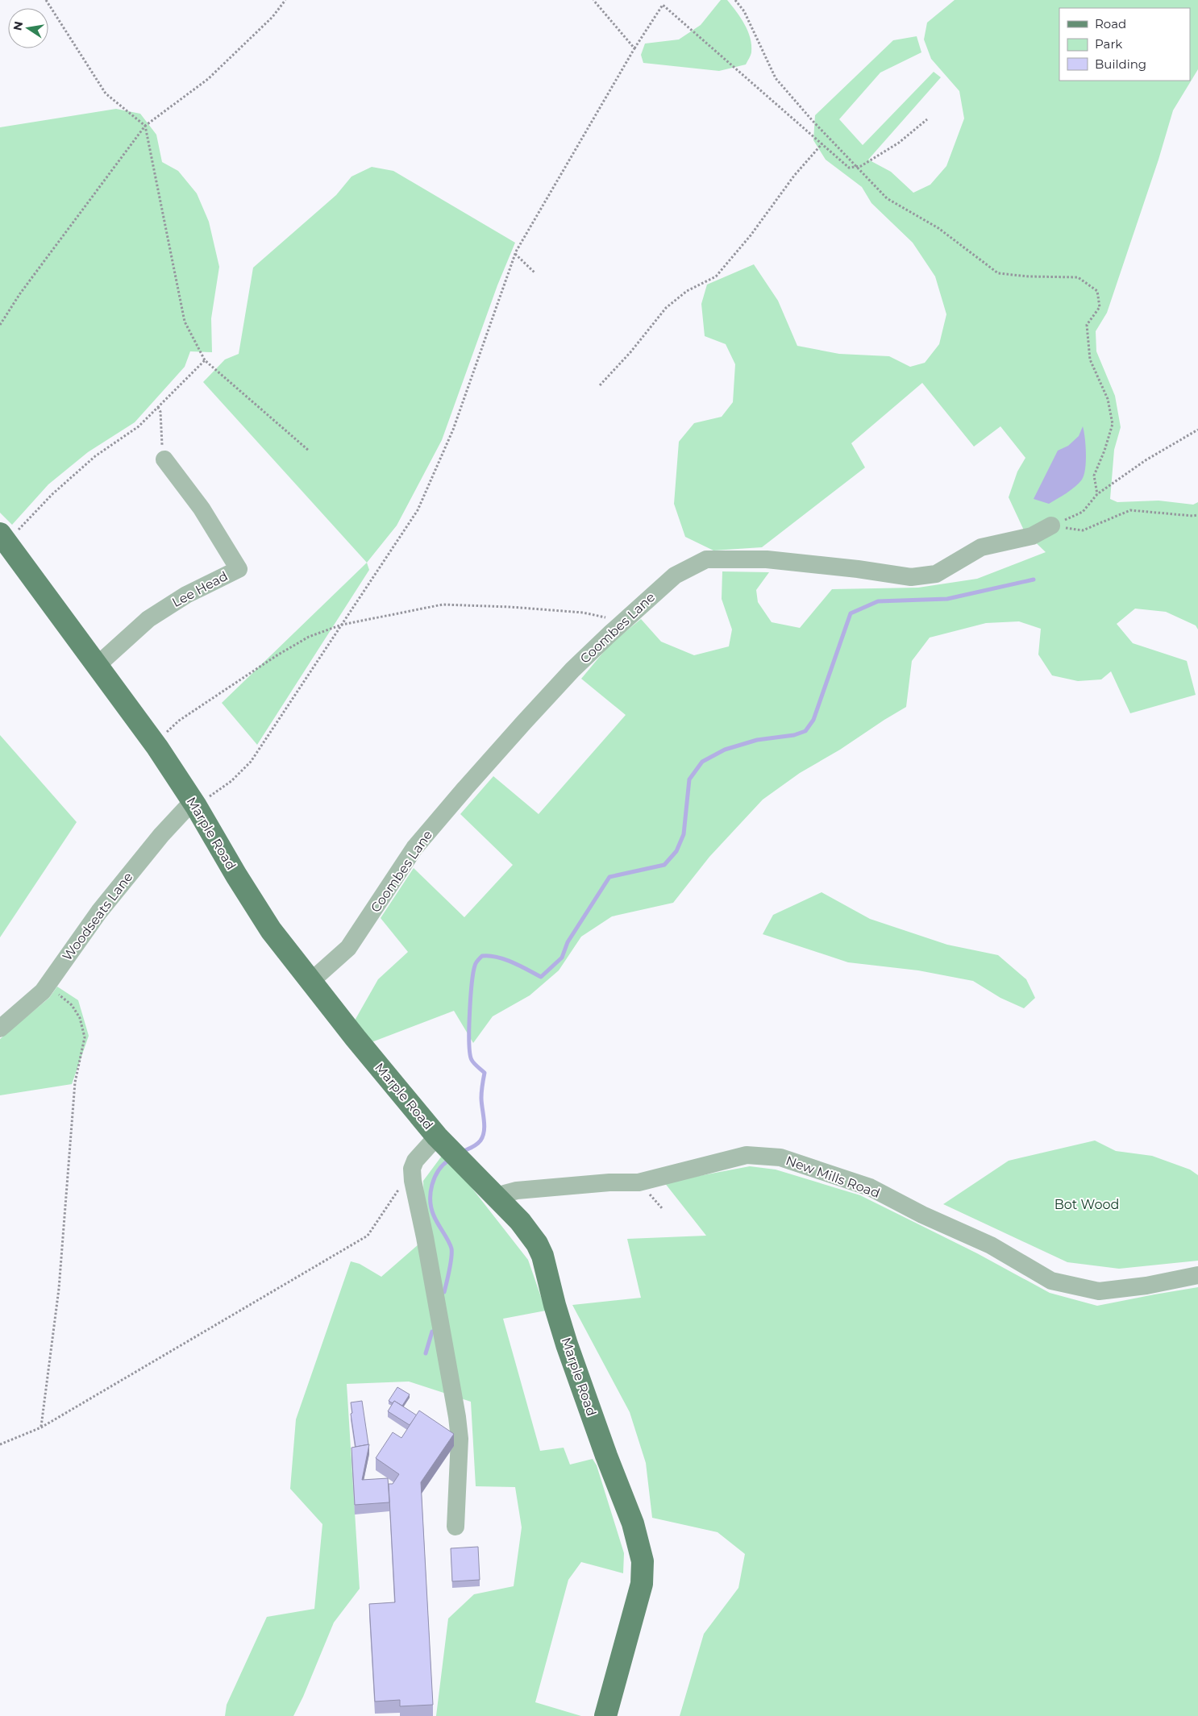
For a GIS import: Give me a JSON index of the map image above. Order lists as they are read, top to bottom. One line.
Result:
{"streets":{"main road":["Marple Road"],"street":["Lee Head","Coombes Lane","Woodseats Lane","New Mills Road"]},"crossings":[["Lee Head","Marple Road"],["Coombes Lane","Marple Road"],["Marple Road","Woodseats Lane"],["Marple Road","New Mills Road"]],"parks":["Bot Wood"],"legend":["Road","Park","Building"],"north":"left"}
